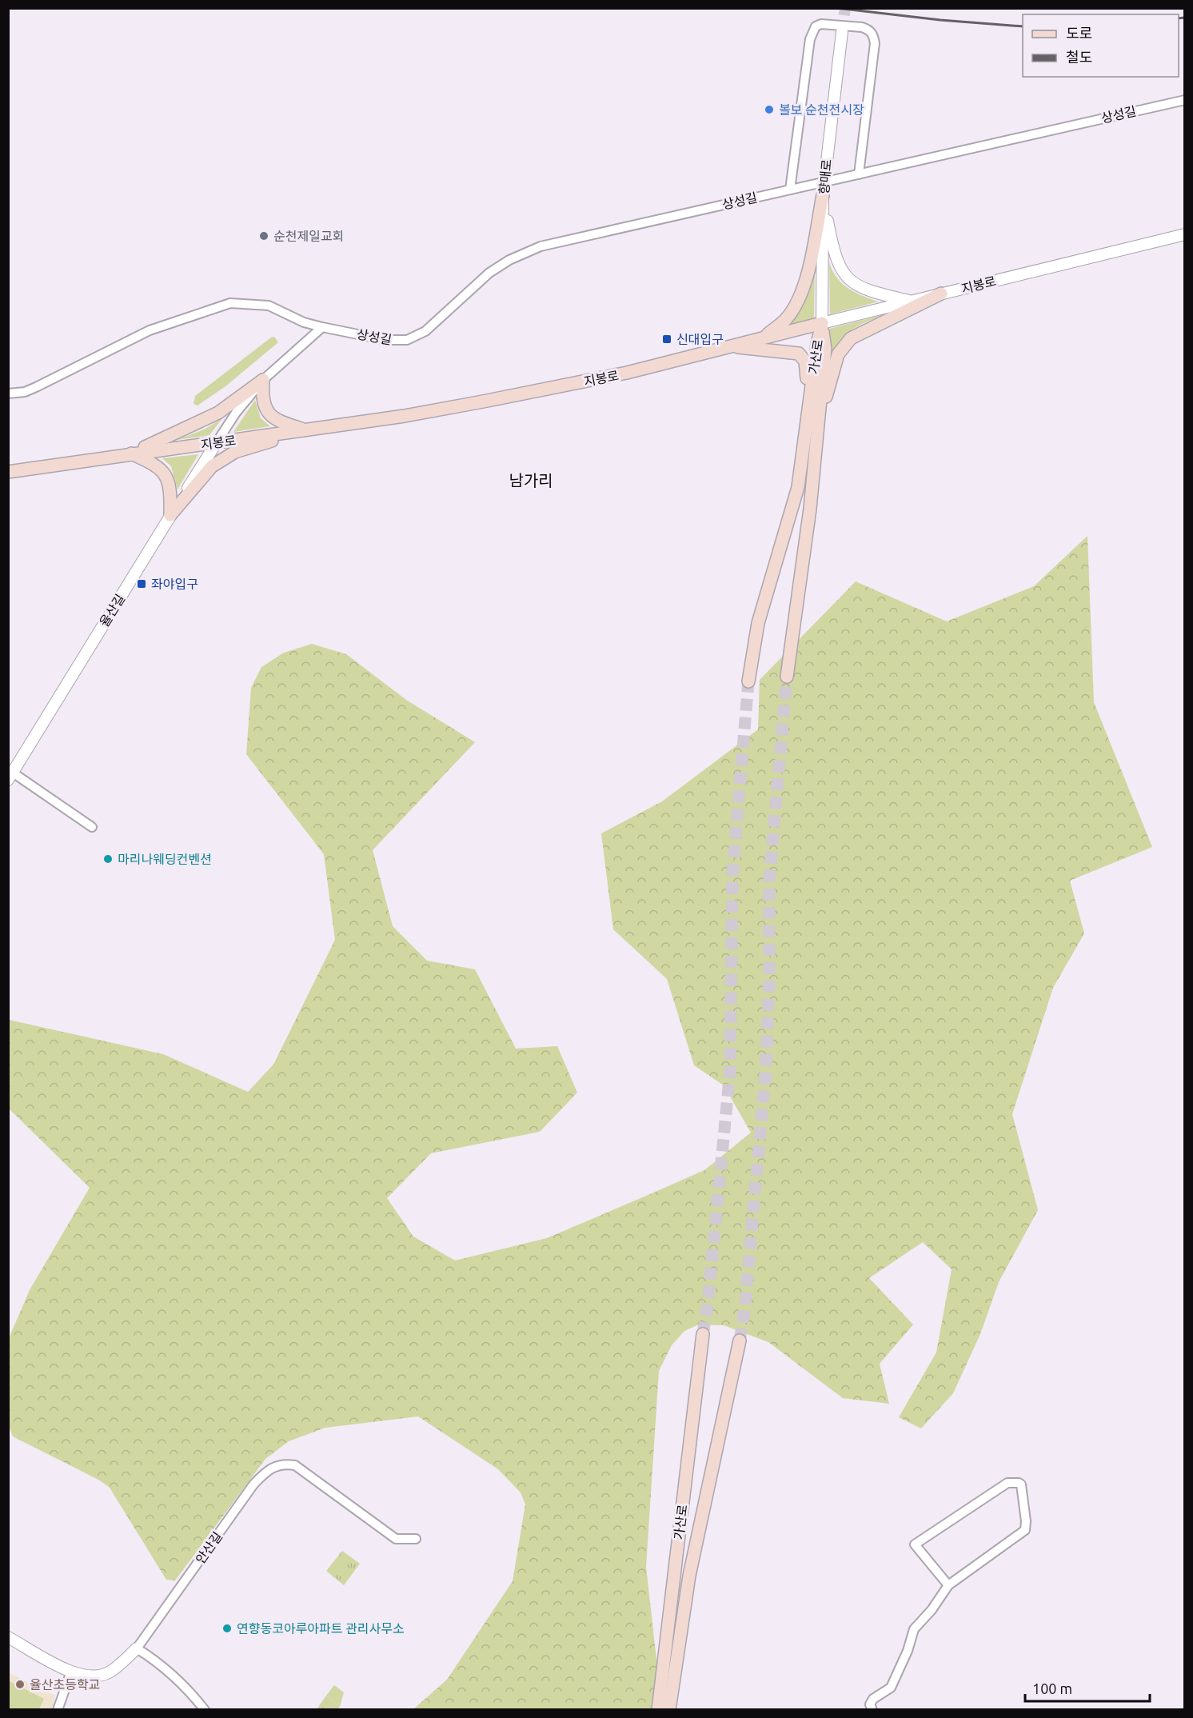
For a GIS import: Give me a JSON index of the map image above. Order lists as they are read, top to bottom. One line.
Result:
{"streets":{"main road":["지봉로","가산로"],"street":["상성길","향매로","율산길","안산길"]},"crossings":[["상성길","향매로"],["향매로","지봉로"],["향매로","가산로"],["지봉로","가산로"],["지봉로","율산길"]],"districts":["남가리"],"places":{"other":["볼보 순천전시장","순천제일교회","마리나웨딩컨벤션","연향동코아루아파트 관리사무소","율산초등학교"],"transit":["신대입구","좌야입구"]},"legend":["도로","철도"],"scale_bar":"100 m"}
